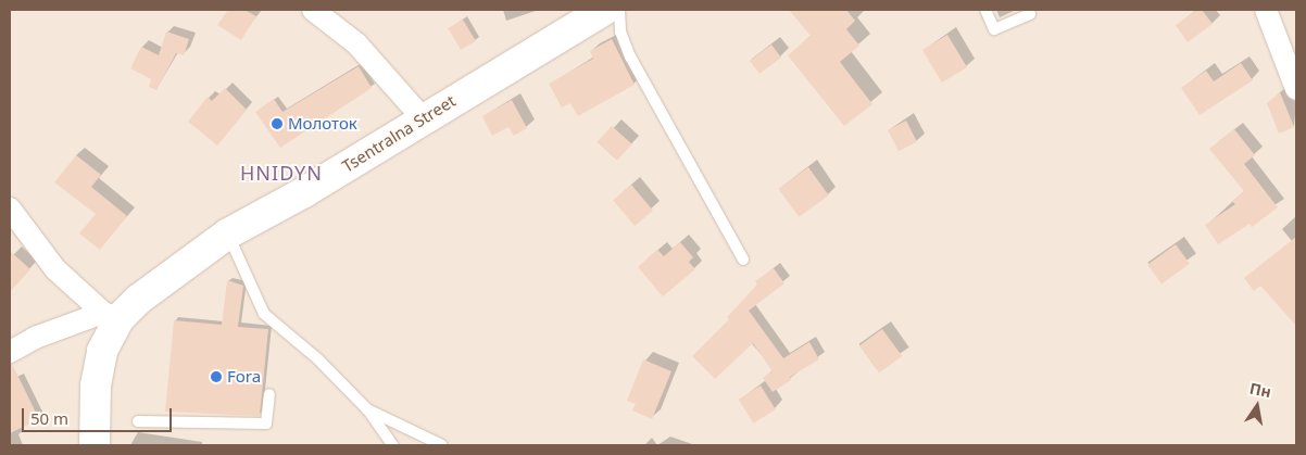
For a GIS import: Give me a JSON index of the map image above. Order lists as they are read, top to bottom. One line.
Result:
{"streets":{"street":["Tsentralna Street"]},"districts":["HNIDYN"],"places":["Молоток","Fora"],"scale_bar":"50 m","north":"top"}
